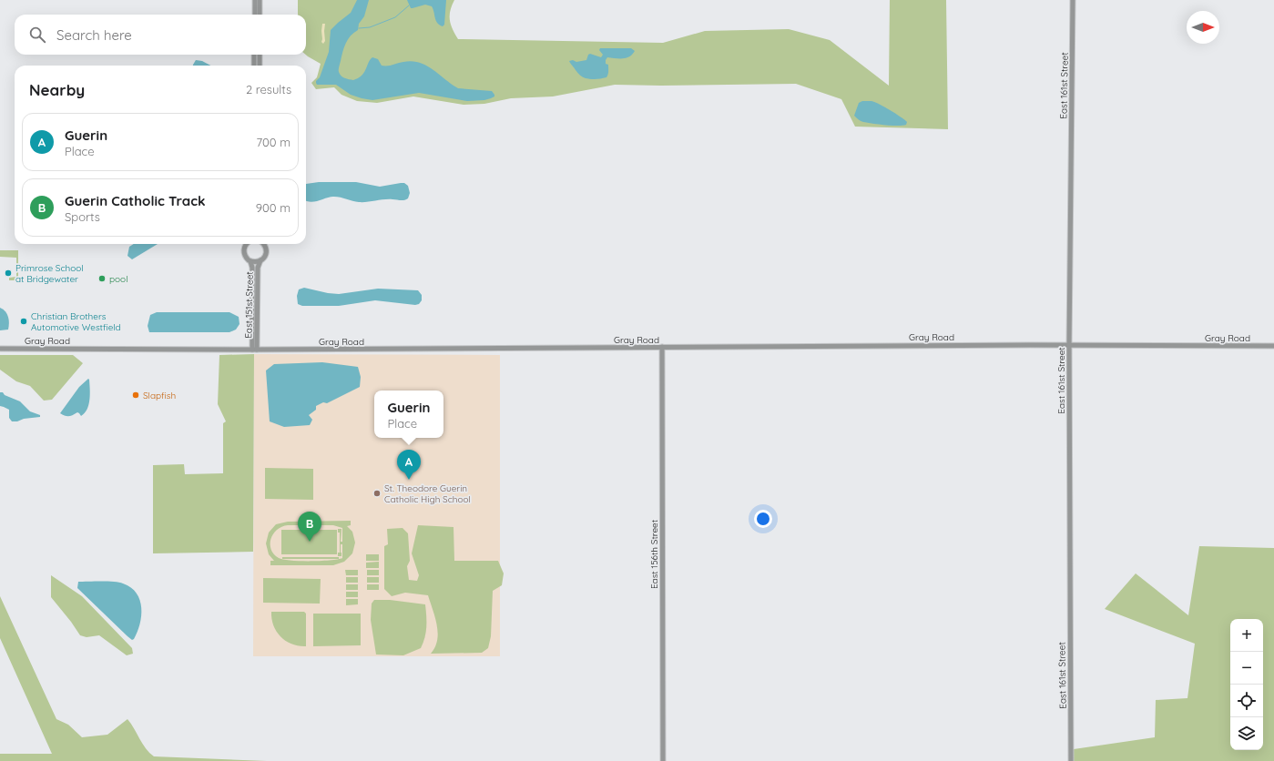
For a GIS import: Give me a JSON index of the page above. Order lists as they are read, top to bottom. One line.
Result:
{"streets":{"street":["East 161st Street","East 151st Street","Gray Road","East 156th Street"]},"crossings":[["East 161st Street","Gray Road"],["East 151st Street","Gray Road"],["Gray Road","East 156th Street"]],"places":["Primrose School at Bridgewater","pool","Christian Brothers Automotive Westfield","Slapfish","St. Theodore Guerin Catholic High School"],"north":"right","page":{"search":"Search here","heading":["Nearby","2 results"],"list":[{"mark":"A","name":"Guerin","note":"Place","value":"700 m"},{"mark":"B","name":"Guerin Catholic Track","note":"Sports","value":"900 m"}],"popup":["Guerin","Place"],"pins":["A","B"],"map_buttons":["+","−"]}}
